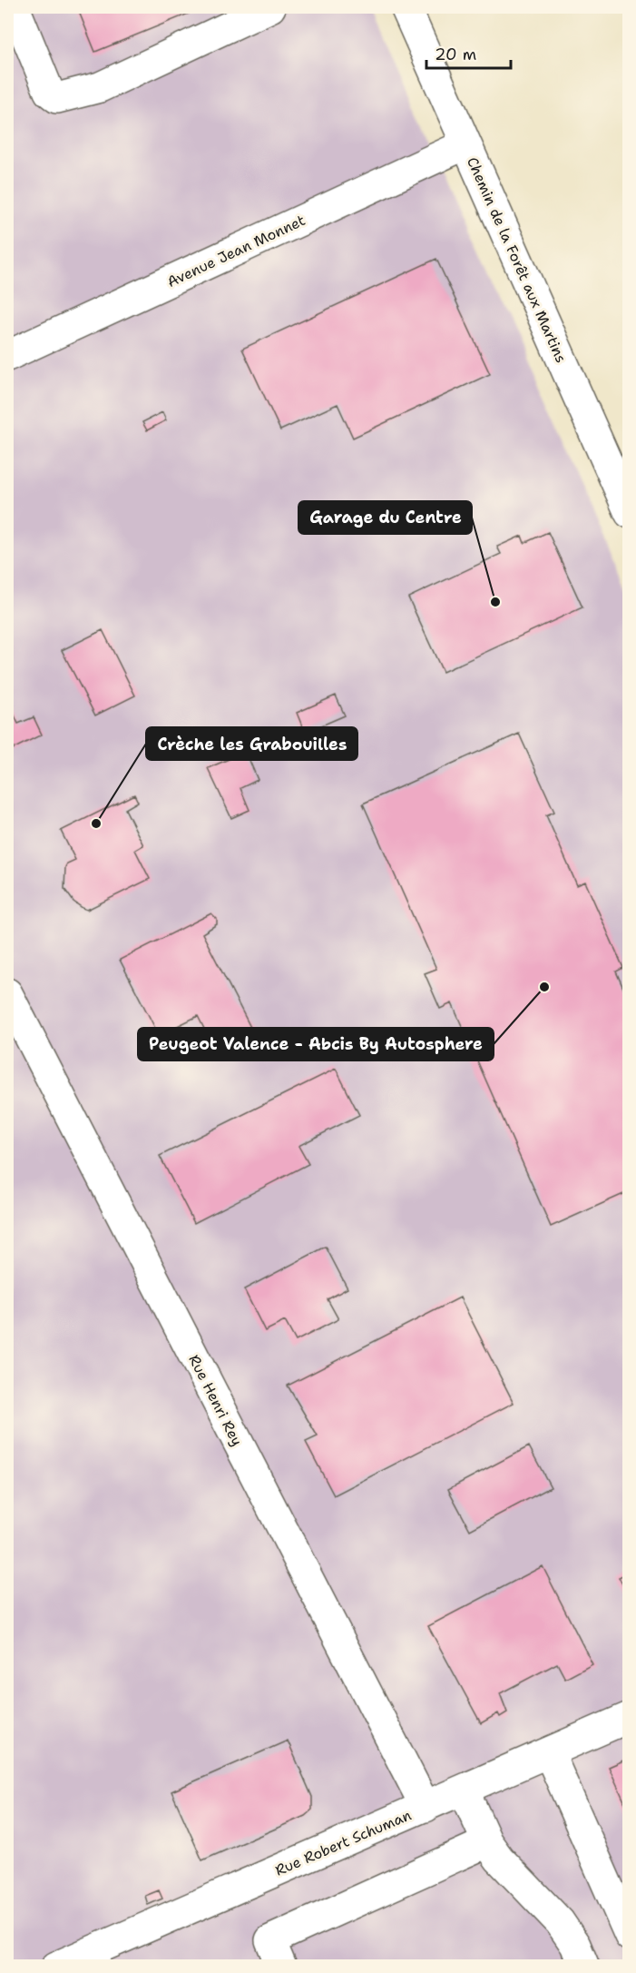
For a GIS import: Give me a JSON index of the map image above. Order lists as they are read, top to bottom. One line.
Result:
{"streets":{"street":["Avenue Jean Monnet","Chemin de la Forêt aux Martins","Rue Henri Rey","Rue Robert Schuman"]},"crossings":[["Avenue Jean Monnet","Chemin de la Forêt aux Martins"],["Rue Henri Rey","Rue Robert Schuman"]],"places":["Garage du Centre","Crèche les Grabouilles","Peugeot Valence - Abcis By Autosphere"],"scale_bar":"20 m"}
